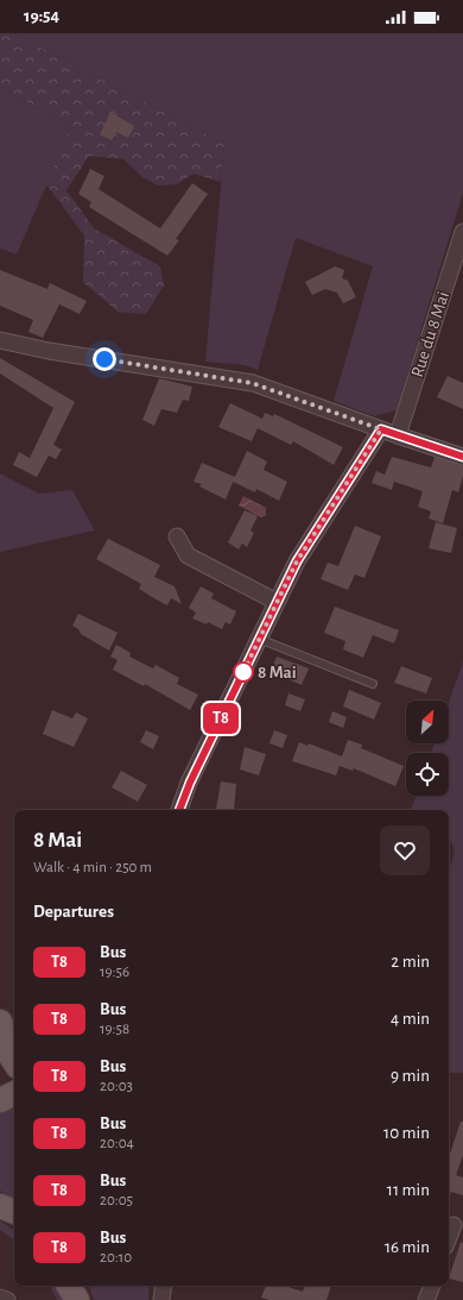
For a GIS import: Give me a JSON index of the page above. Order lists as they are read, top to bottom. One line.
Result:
{"streets":{"street":["Rue du 8 Mai"]},"places":["8 Mai"],"lines":["bus line T8"],"north":"top right","page":{"status":"19:54","on_map":"T8","heading":[["8 Mai","Walk · 4 min · 250 m"],"Departures"],"list":[{"mark":"T8","name":"Bus","note":"19:56","value":"2 min"},{"mark":"T8","name":"Bus","note":"19:58","value":"4 min"},{"mark":"T8","name":"Bus","note":"20:03","value":"9 min"},{"mark":"T8","name":"Bus","note":"20:04","value":"10 min"},{"mark":"T8","name":"Bus","note":"20:05","value":"11 min"},{"mark":"T8","name":"Bus","note":"20:10","value":"16 min"}]}}
